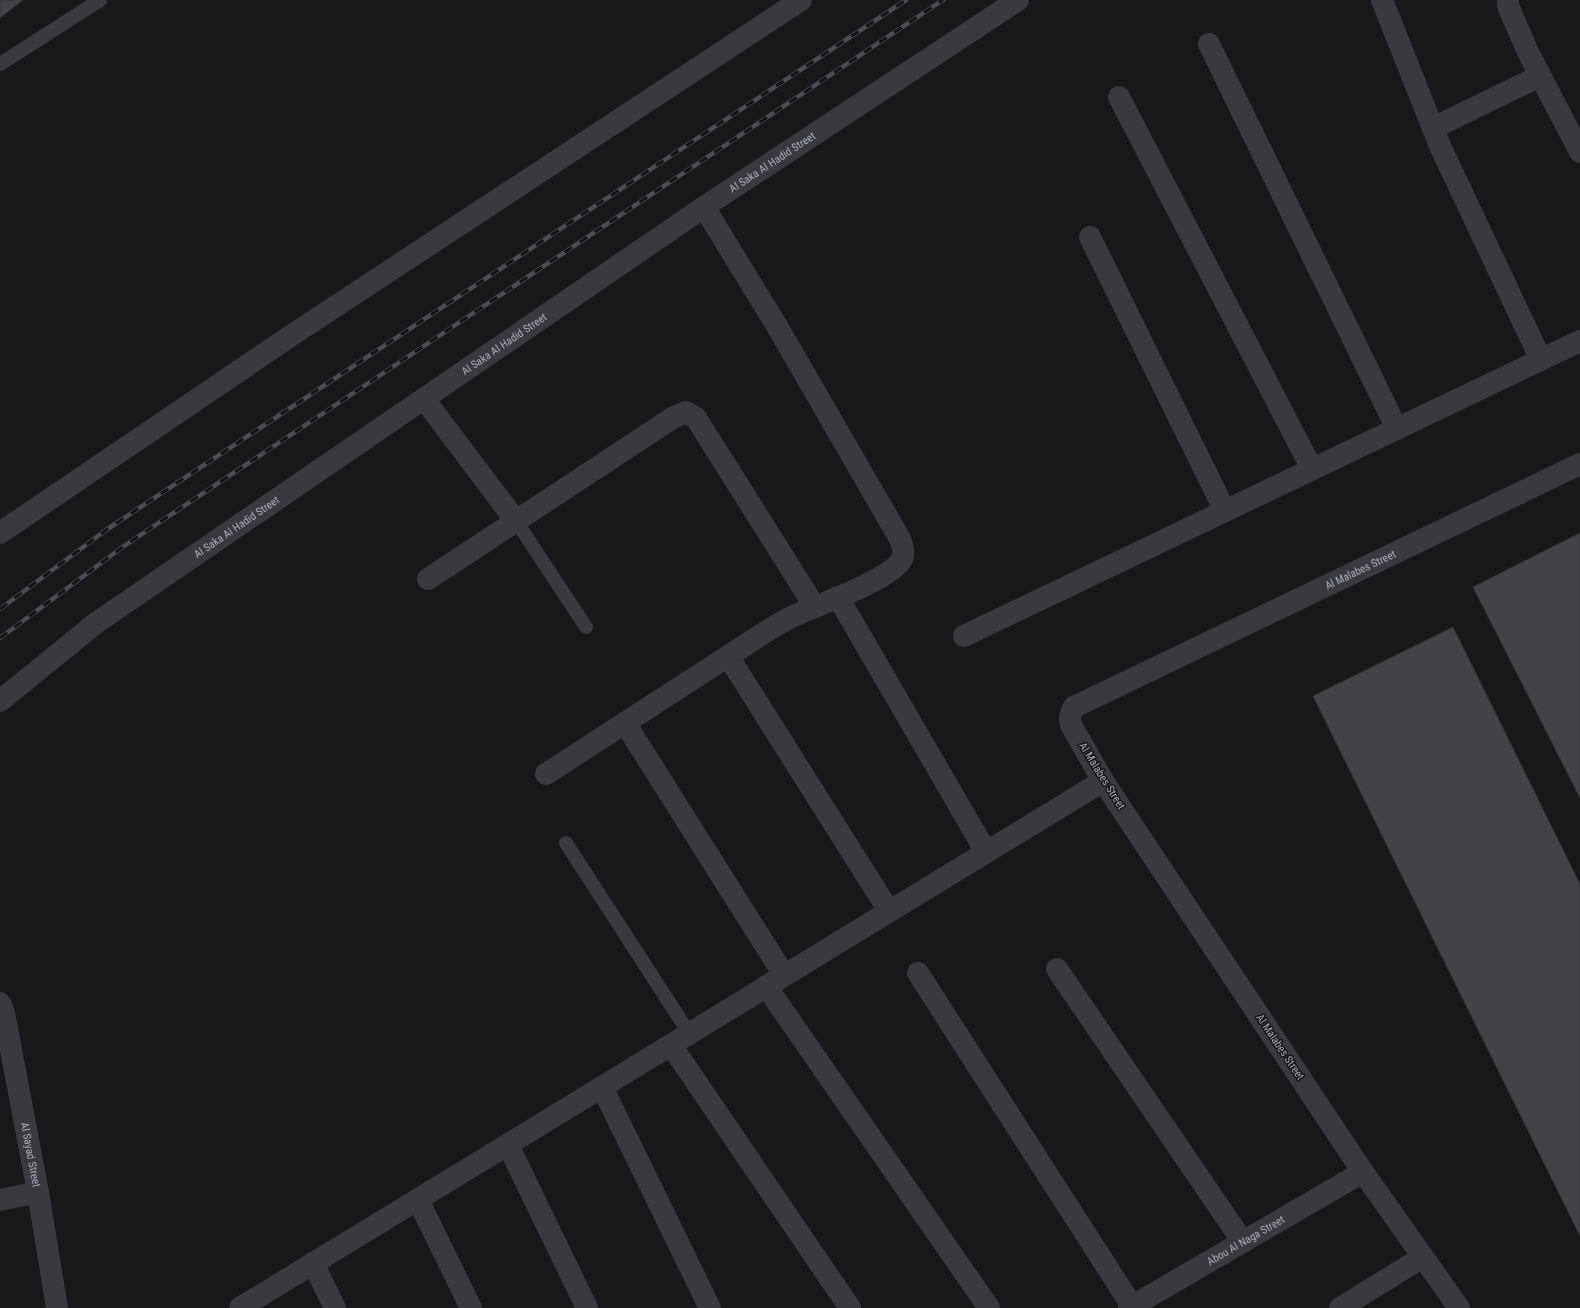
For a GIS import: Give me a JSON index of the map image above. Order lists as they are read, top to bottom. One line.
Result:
{"streets":{"street":["Al Saka Al Hadid Street","Al Malabes Street","Al Sayad Street","Abou Al Naga Street"]},"crossings":[["Al Malabes Street","Abou Al Naga Street"]]}
